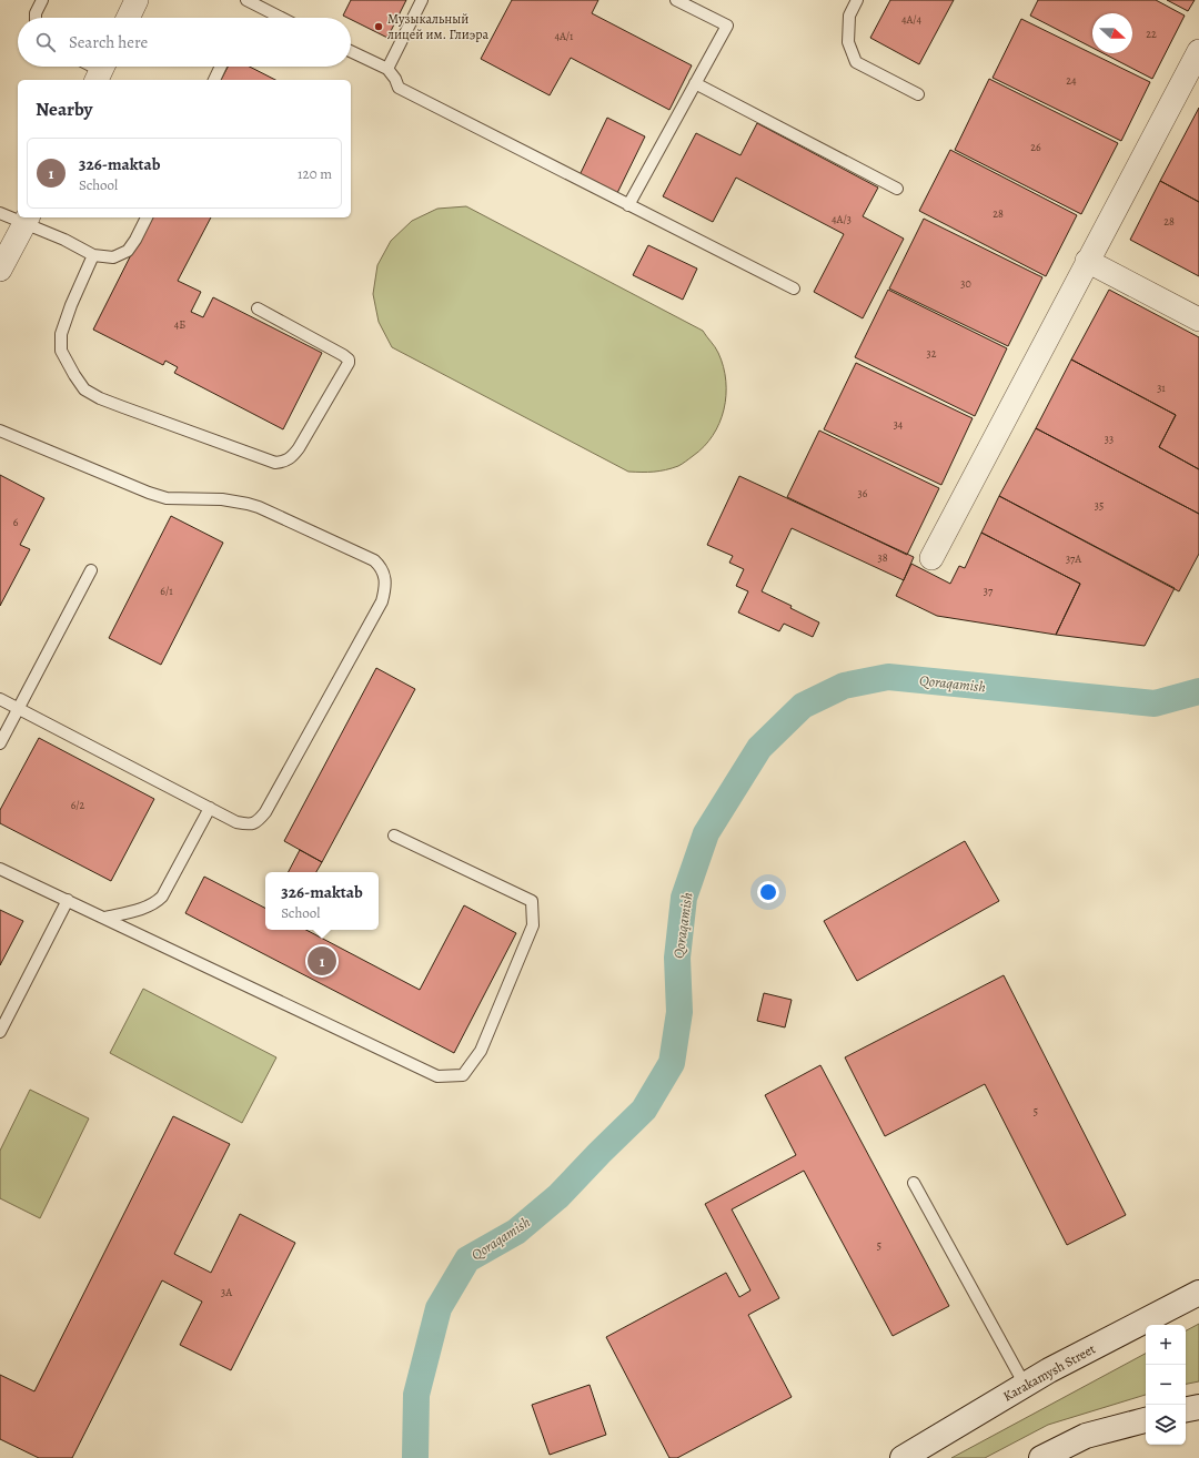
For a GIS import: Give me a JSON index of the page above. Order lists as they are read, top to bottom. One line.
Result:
{"streets":{"main road":["Karakamysh Street"]},"water":["Qoraqamish"],"places":["Музыкальный лицей им. Глиэра"],"house_numbers":["4A/4","22","4A/1","24","26","28","4A/3","28","30","4Б","32","31","34","33","36","35","6","38","37A","6/1","37","6/2","5","5","3A"],"north":"right","page":{"search":"Search here","heading":"Nearby","list":[{"mark":"1","name":"326-maktab","note":"School","value":"120 m"}],"popup":["326-maktab","School"],"pins":"1","map_buttons":["+","−"]}}
